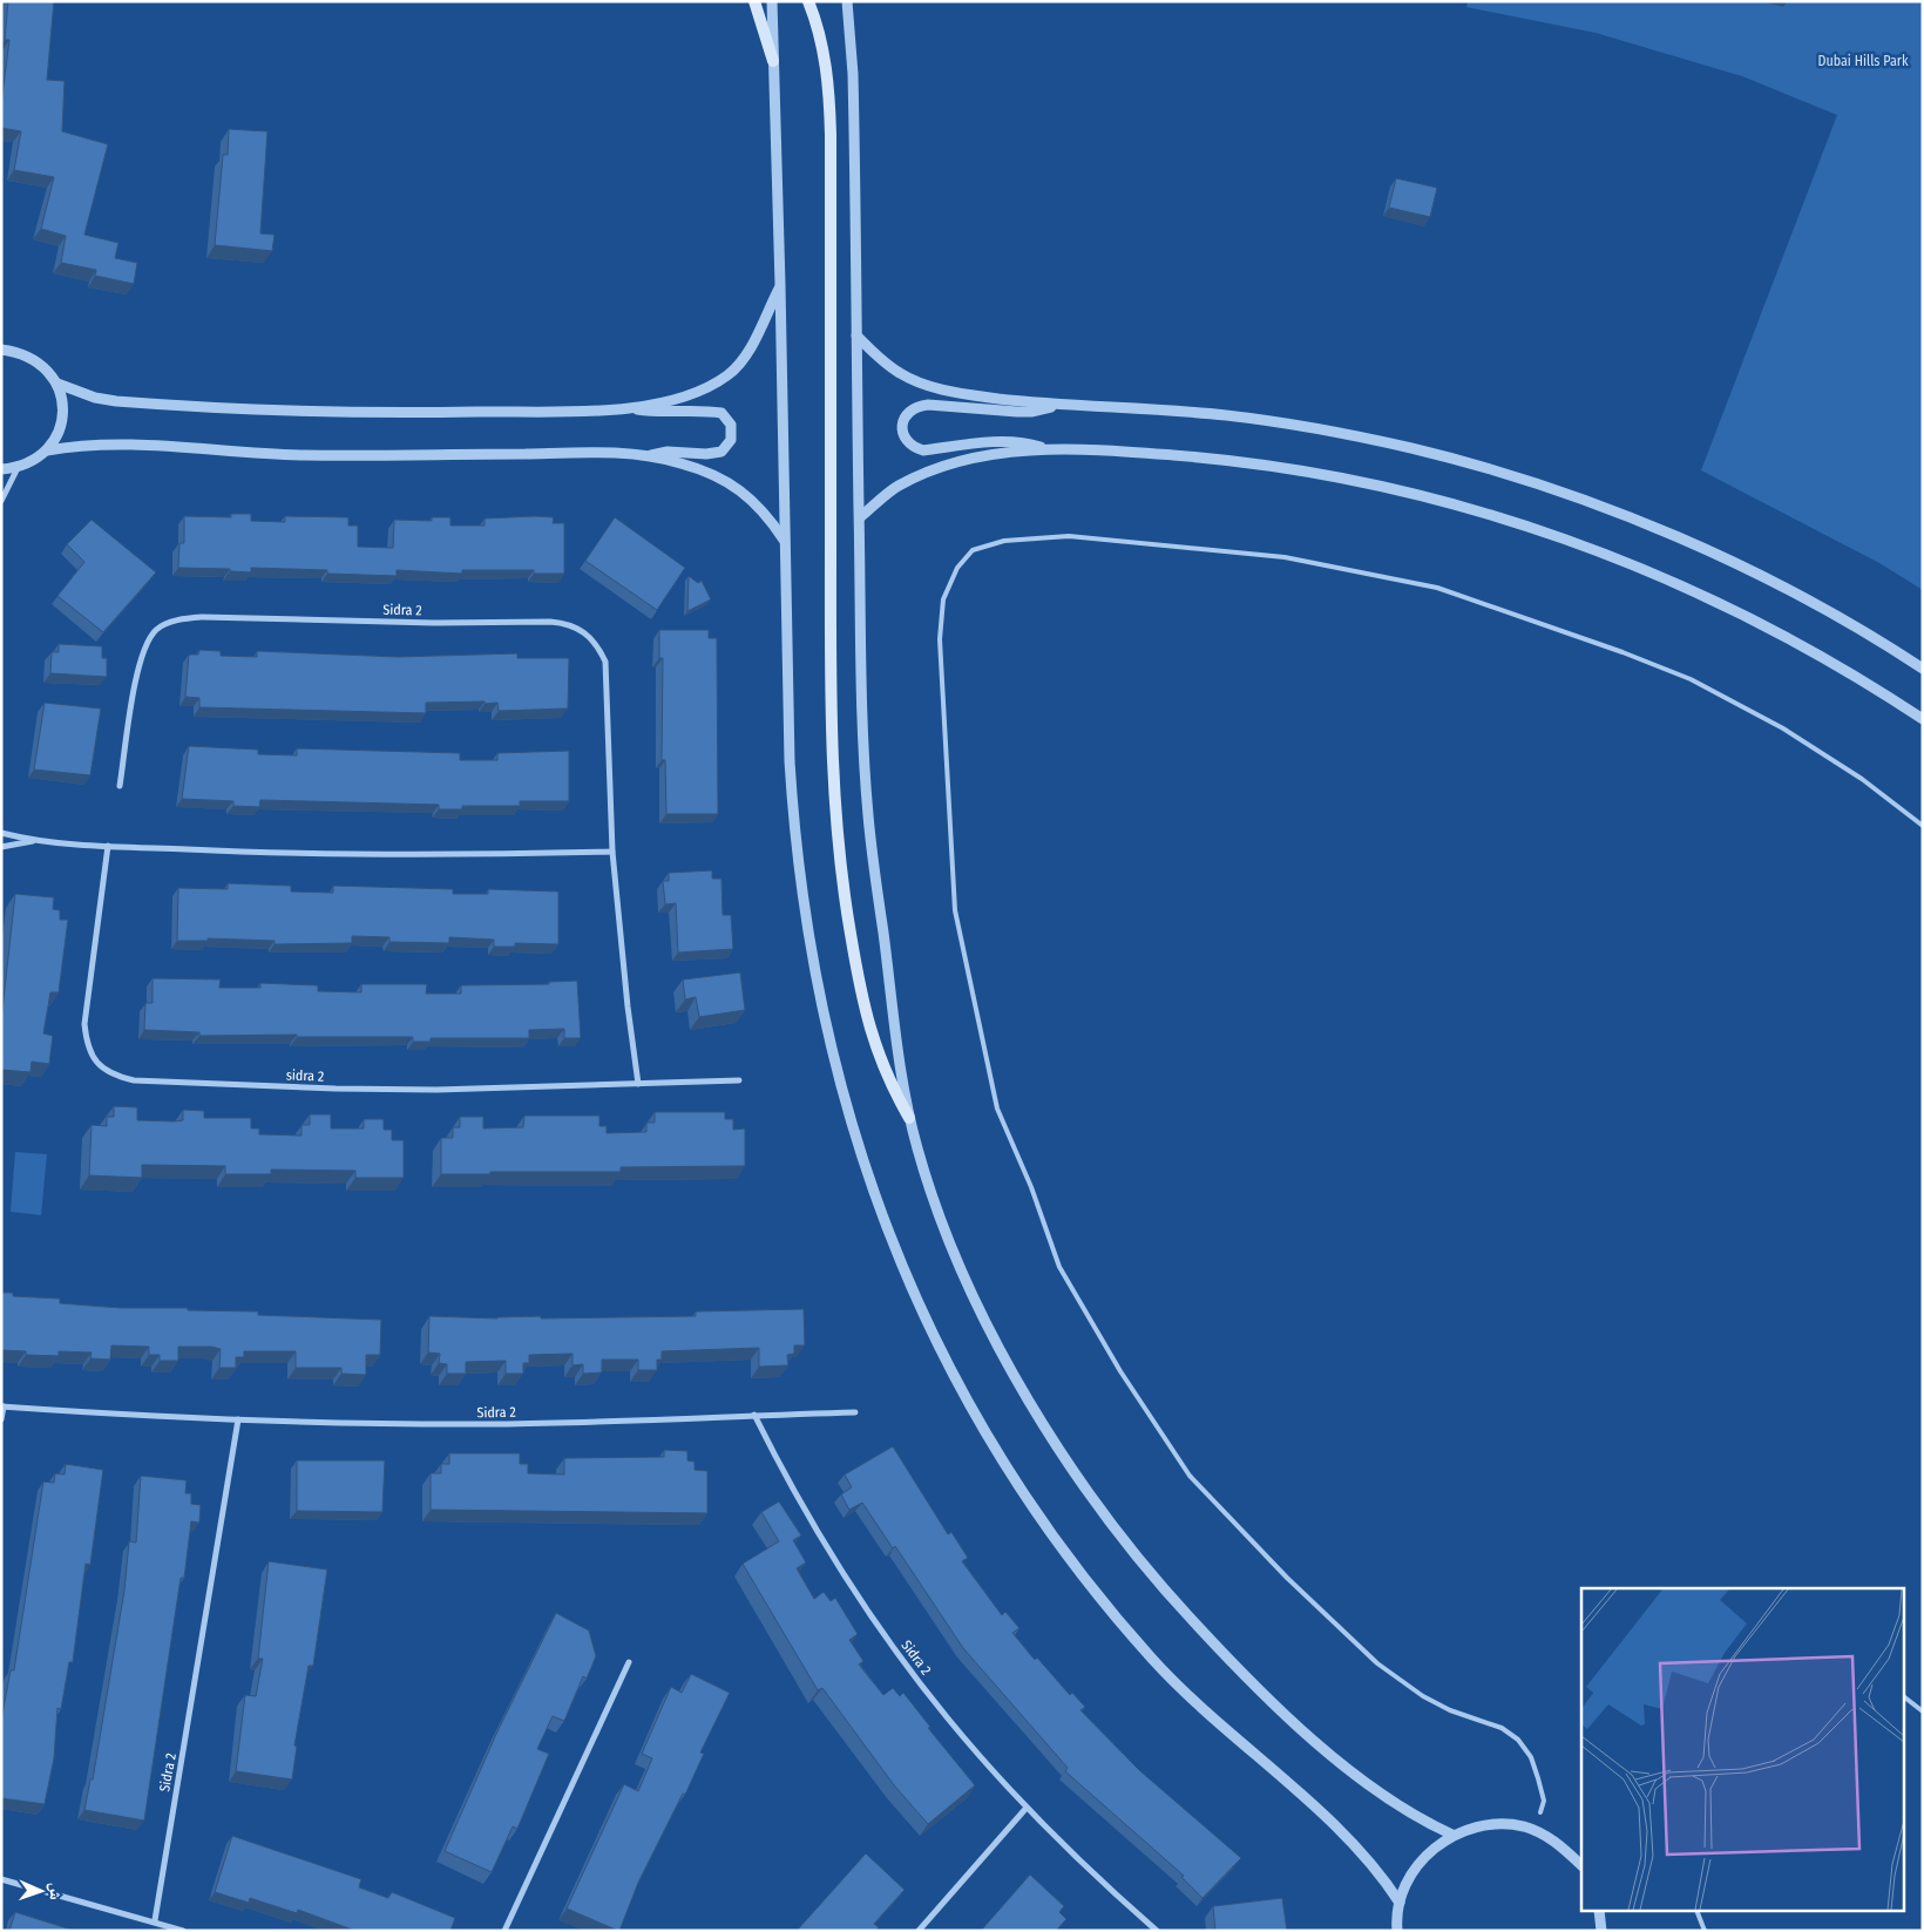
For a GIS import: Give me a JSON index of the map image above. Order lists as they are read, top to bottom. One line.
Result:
{"streets":{"street":["Sidra 2","sidra 2"]},"crossings":[["Sidra 2","sidra 2"]],"parks":["Dubai Hills Park"],"north":"right"}
